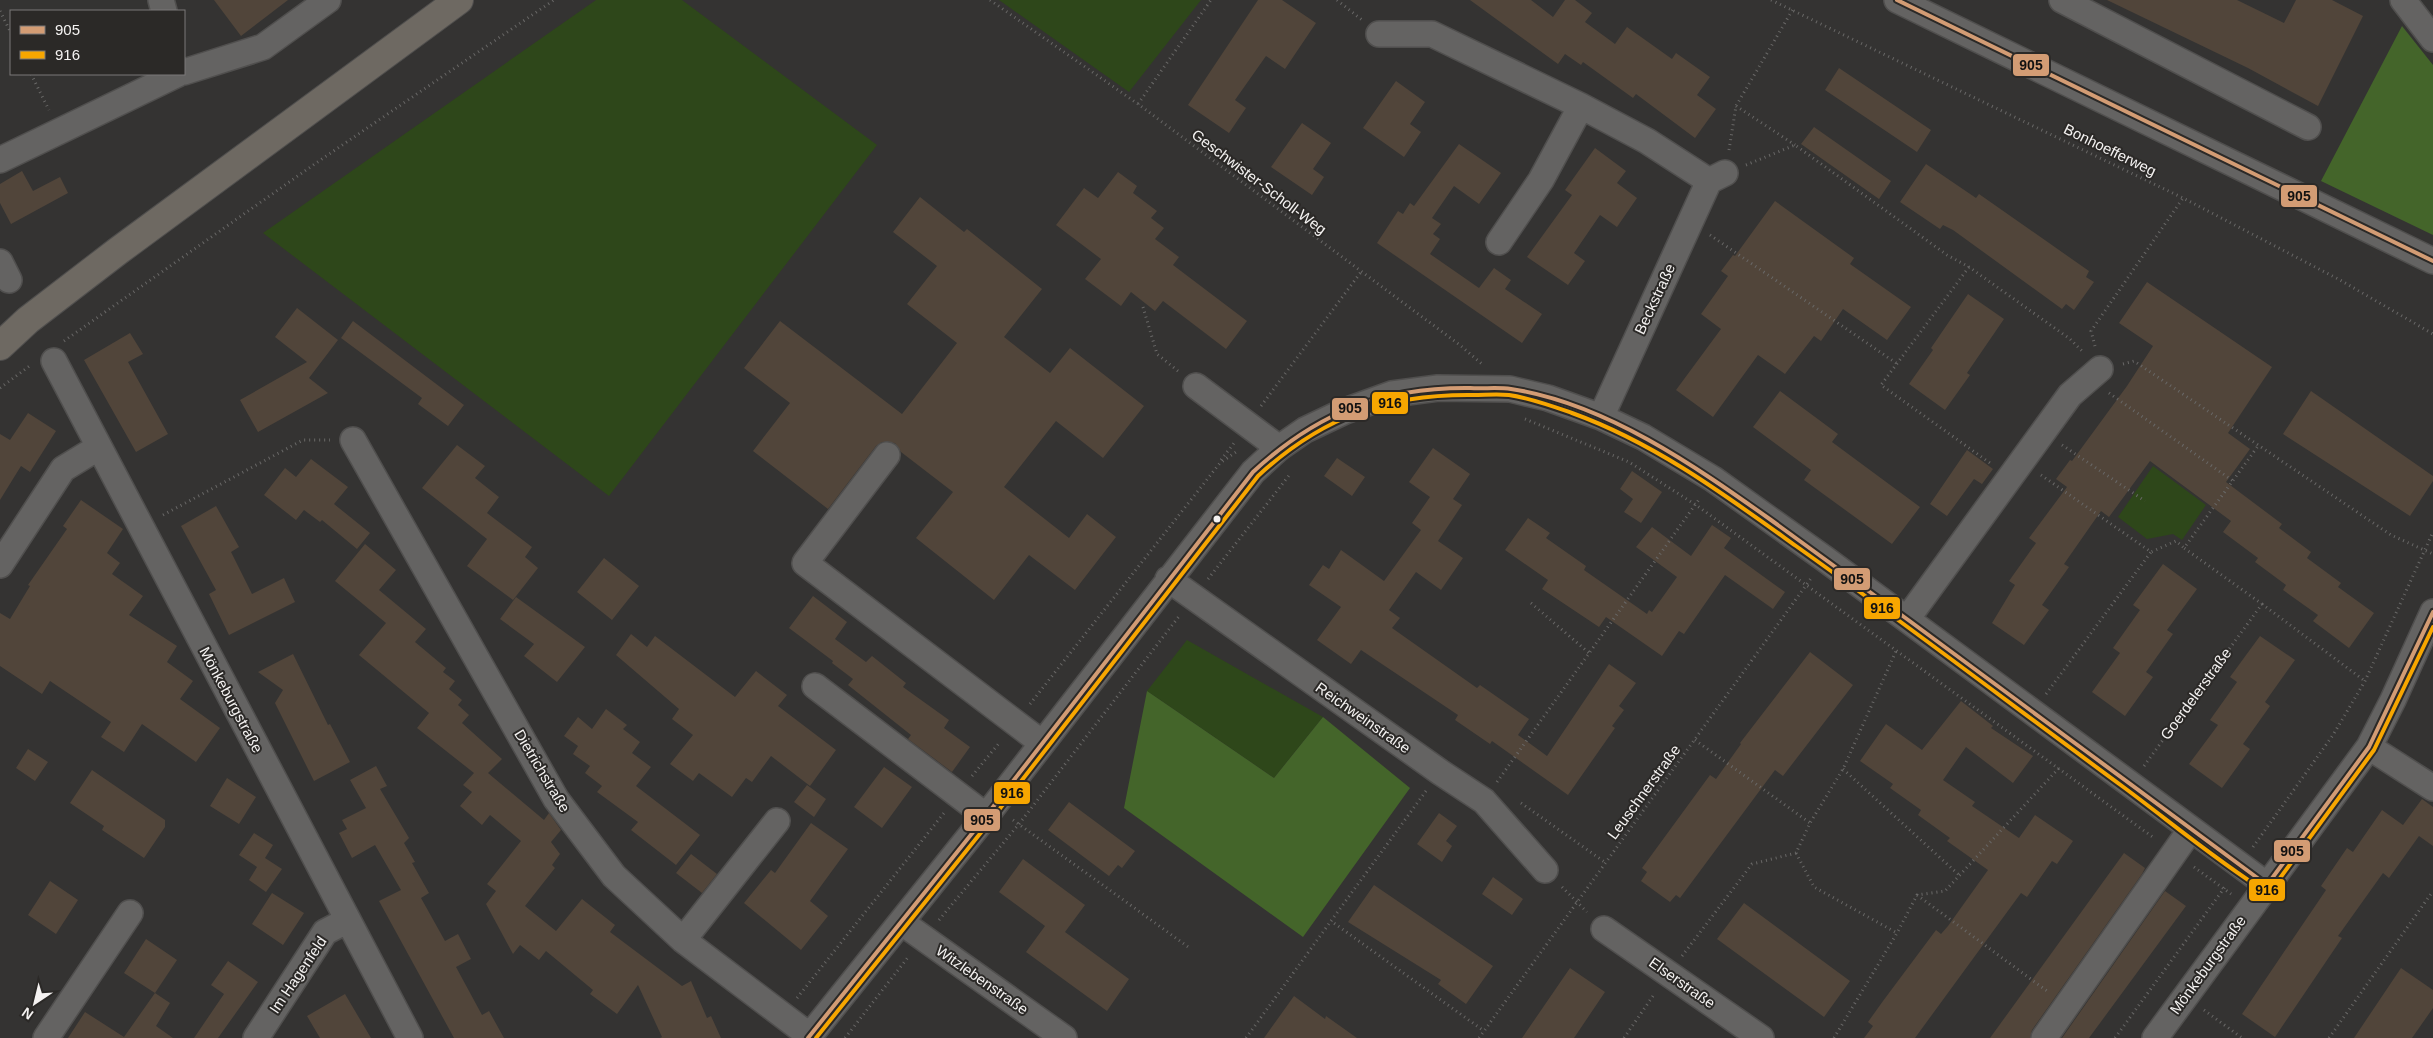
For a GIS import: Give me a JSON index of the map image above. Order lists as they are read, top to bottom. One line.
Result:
{"streets":{"street":["Beckstraße","Mönkeburgstraße","Reichweinstraße","Dietrichstraße","Im Hagenfeld","Witzlebenstraße","Elserstraße"],"path":["Bonhoefferweg","Geschwister-Scholl-Weg","Goerdelerstraße","Leuschnerstraße"]},"crossings":[["Mönkeburgstraße","Im Hagenfeld"]],"lines":["transit line 905","transit line 916"],"legend":["905","916"],"north":"bottom left"}
